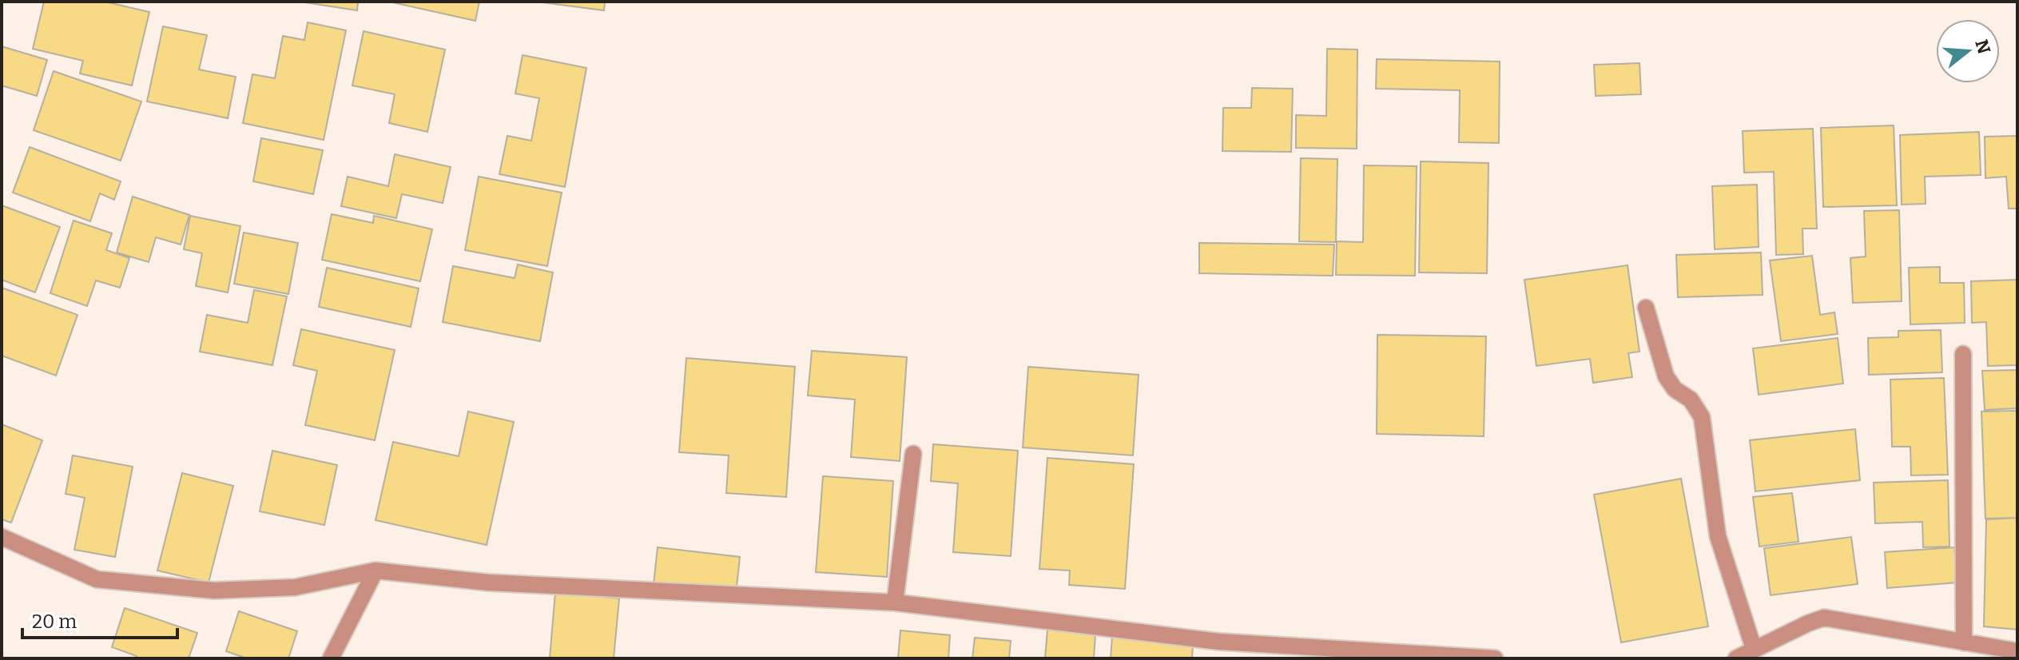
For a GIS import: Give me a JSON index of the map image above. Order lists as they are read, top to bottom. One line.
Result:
{"scale_bar":"20 m","north":"right"}
